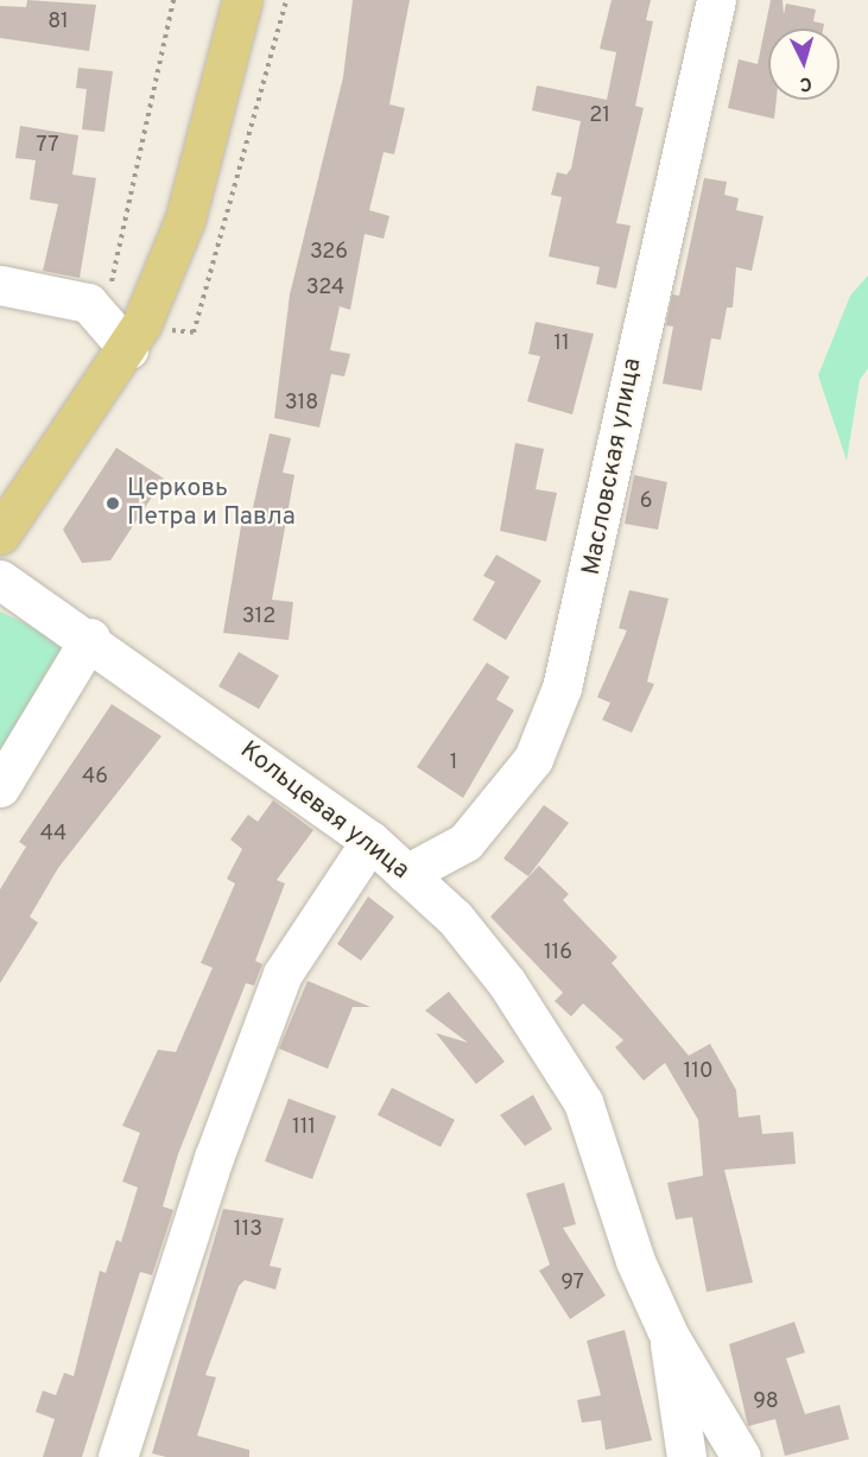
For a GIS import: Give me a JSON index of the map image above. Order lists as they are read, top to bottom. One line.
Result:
{"streets":{"street":["Масловская улица","Кольцевая улица"]},"crossings":[["Масловская улица","Кольцевая улица"]],"places":["Церковь Петра и Павла"],"house_numbers":["81","21","77","326","324","11","318","6","312","1","46","44","116","110","111","113","97","98"],"north":"bottom"}
